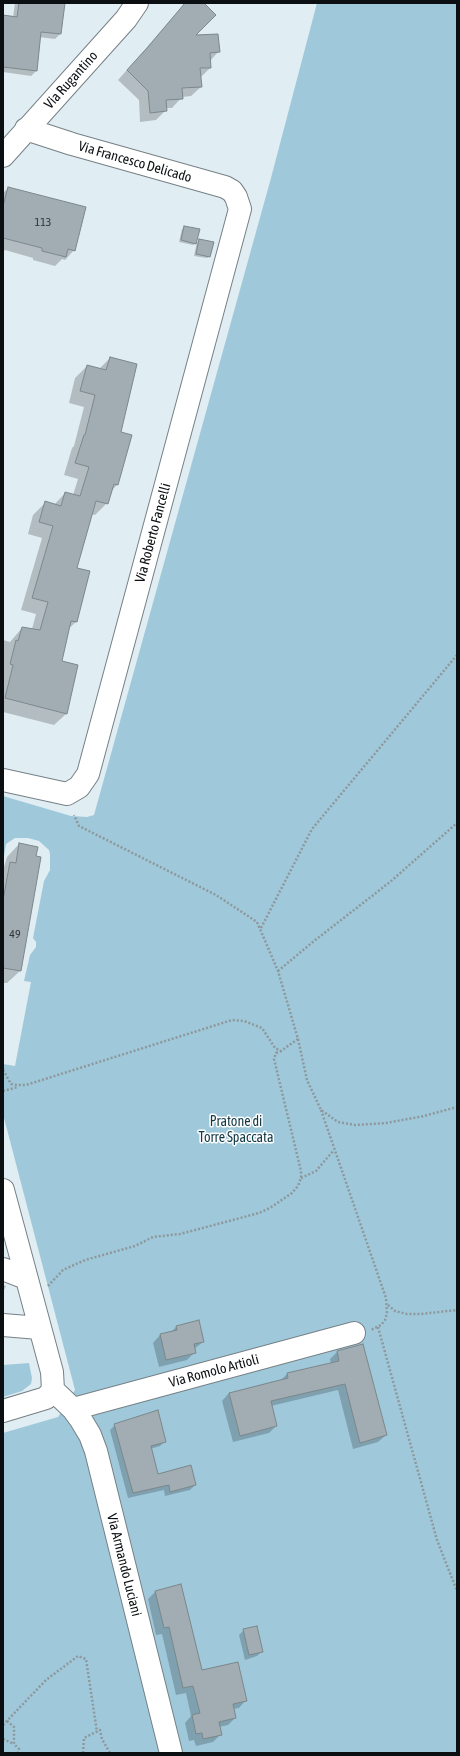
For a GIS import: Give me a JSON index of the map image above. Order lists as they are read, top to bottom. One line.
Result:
{"streets":{"street":["Via Rugantino","Via Francesco Delicado","Via Roberto Fancelli","Via Romolo Artioli","Via Armando Luciani"]},"crossings":[["Via Rugantino","Via Francesco Delicado"],["Via Francesco Delicado","Via Roberto Fancelli"],["Via Romolo Artioli","Via Armando Luciani"]],"parks":["Pratone di Torre Spaccata"],"house_numbers":["113","49"]}
